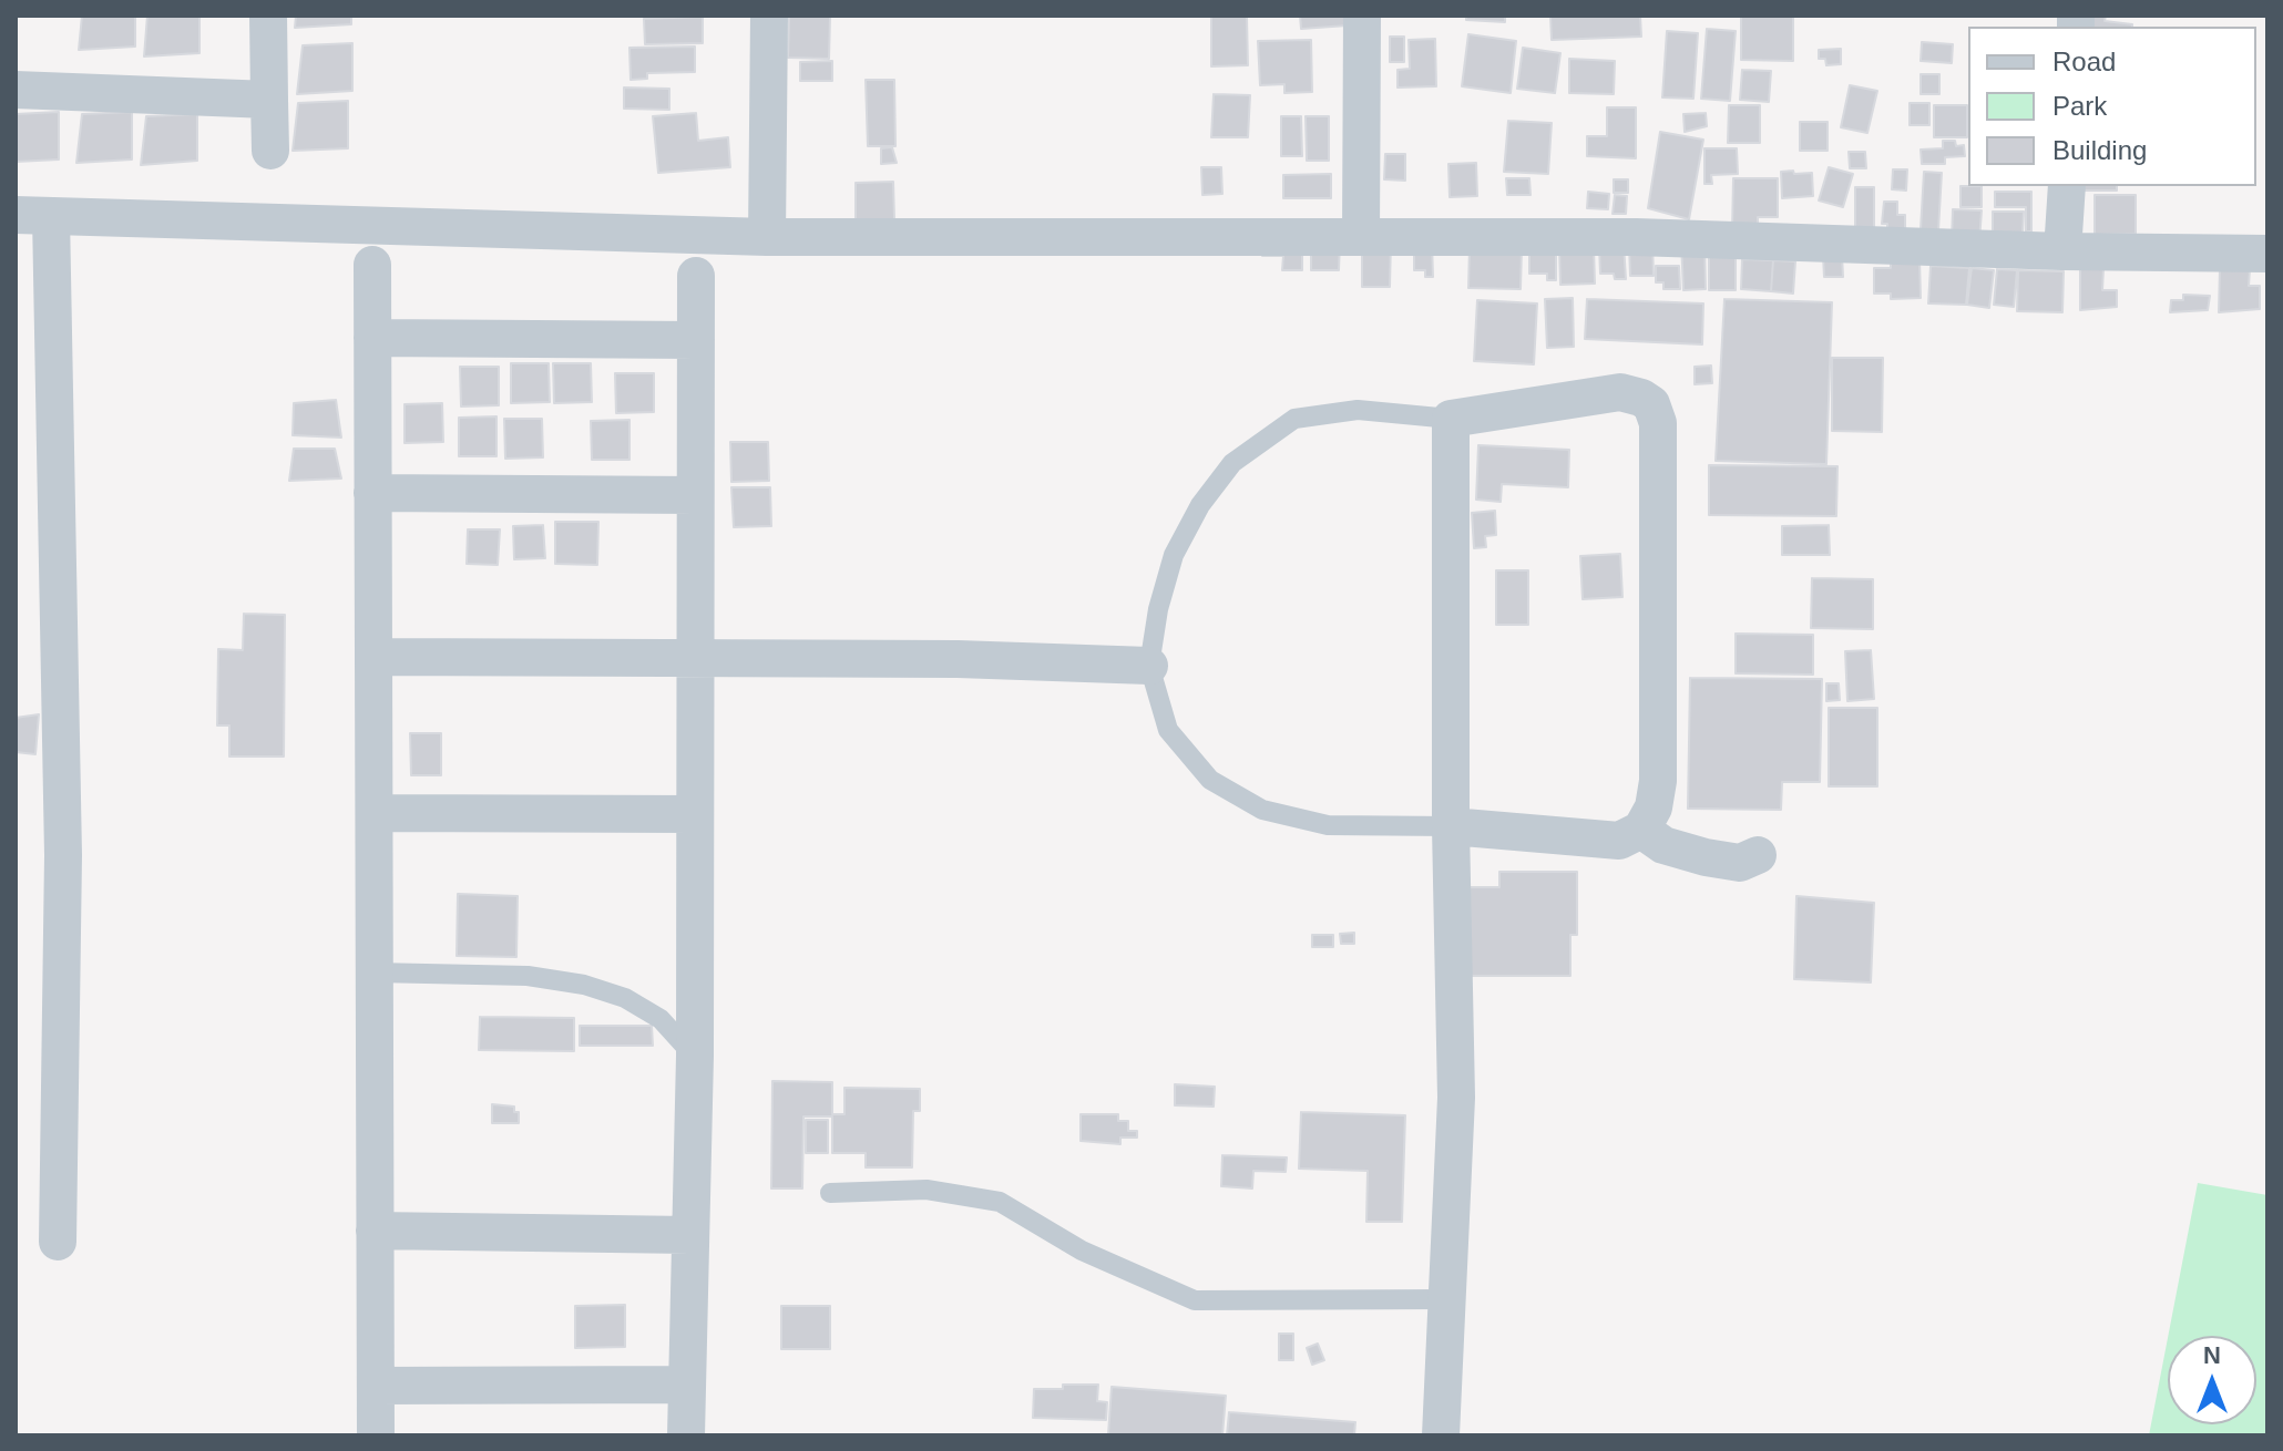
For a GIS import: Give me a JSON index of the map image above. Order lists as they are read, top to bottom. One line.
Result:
{"legend":["Road","Park","Building"],"north":"top"}
